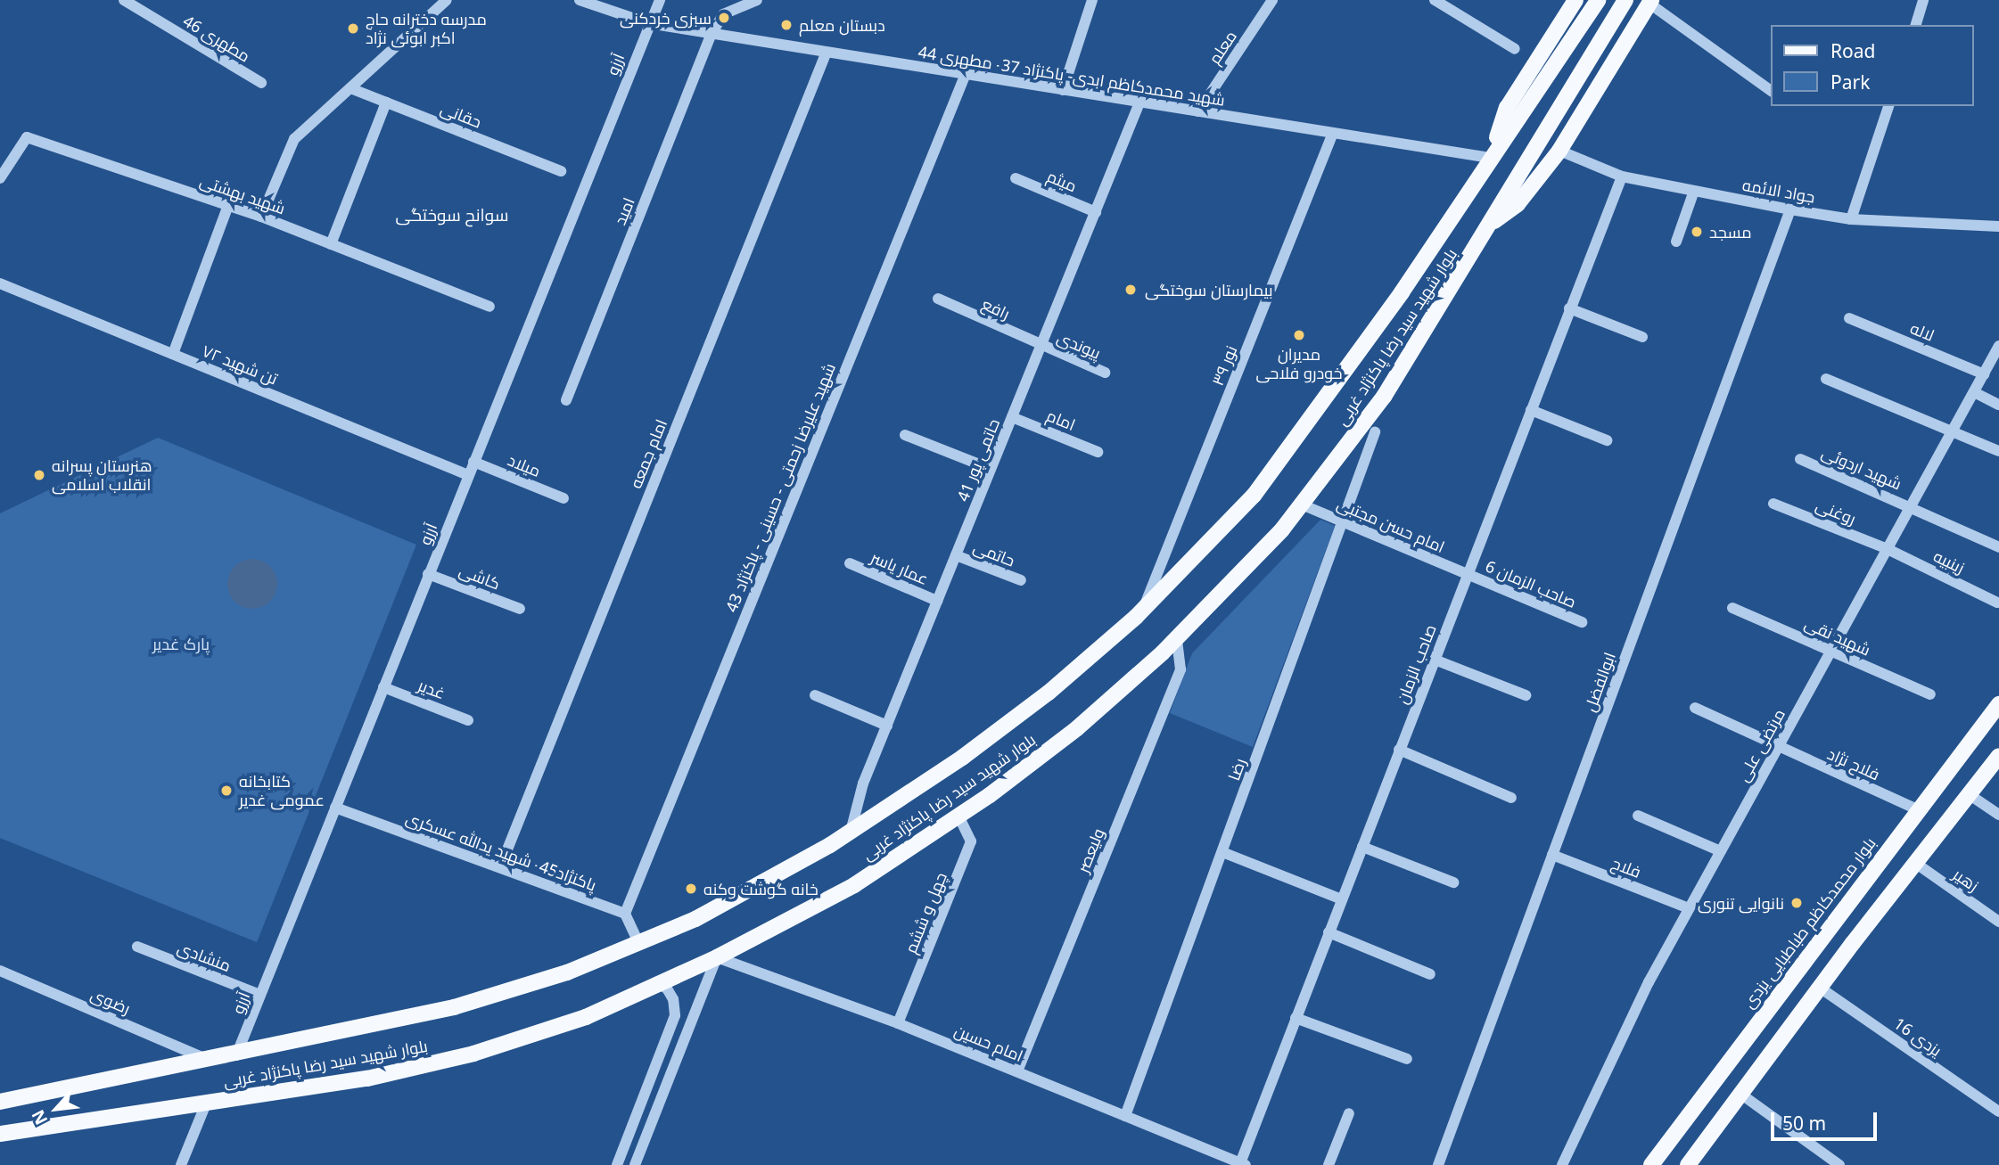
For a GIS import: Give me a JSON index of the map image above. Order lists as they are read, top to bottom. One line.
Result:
{"streets":{"main road":["بلوار شهید سید رضا پاکنژاد غربی","بلوار محمدکاظم طباطبایی یزدی"],"street":["مطهری 46","معلم","آرزو","شهید محمدکاظم ابدی- پاکنژاد 37- مطهری 44","حقانی","میثم","جواد الائمه","شهید بهشتی","امید","رافع","لاله","پیوندی","۷۲ تن شهید","نور ۳۹","امام","امام جمعه","حاتمی پور 41","میلاد","شهید اردوئی","شهید علیرضا زحمتی - حسینی - پاکنژاد 43","روغنی","امام حسن مجتبی","حاتمی","زینبیه","عمار یاسر","کاشی","صاحب الزمان 6","شهید نقی","صاحب الزمان","ابوالفضل","غدیر","مرتضی علی","فلاح نژاد","رضا","ولیعصر","پاکنژاد45- شهید یدالله عسکری","فلاح","زهیر","چهل و ششم","منشادی","رضوی","یزدی 16","امام حسین"]},"crossings":[["معلم","شهید محمدکاظم ابدی- پاکنژاد 37- مطهری 44"],["آرزو","شهید محمدکاظم ابدی- پاکنژاد 37- مطهری 44"],["آرزو","۷۲ تن شهید"],["آرزو","میلاد"],["آرزو","کاشی"],["آرزو","غدیر"],["آرزو","پاکنژاد45- شهید یدالله عسکری"],["آرزو","منشادی"],["شهید محمدکاظم ابدی- پاکنژاد 37- مطهری 44","امید"],["شهید محمدکاظم ابدی- پاکنژاد 37- مطهری 44","نور ۳۹"],["شهید محمدکاظم ابدی- پاکنژاد 37- مطهری 44","امام جمعه"],["شهید محمدکاظم ابدی- پاکنژاد 37- مطهری 44","حاتمی پور 41"],["شهید محمدکاظم ابدی- پاکنژاد 37- مطهری 44","شهید علیرضا زحمتی - حسینی - پاکنژاد 43"],["میثم","حاتمی پور 41"],["جواد الائمه","صاحب الزمان"],["جواد الائمه","ابوالفضل"],["رافع","پیوندی"],["رافع","حاتمی پور 41"],["لاله","مرتضی علی"],["بلوار شهید سید رضا پاکنژاد غربی","امام حسن مجتبی"],["بلوار شهید سید رضا پاکنژاد غربی","ولیعصر"],["بلوار شهید سید رضا پاکنژاد غربی","چهل و ششم"],["بلوار شهید سید رضا پاکنژاد غربی","امام حسین"],["پیوندی","حاتمی پور 41"],["امام","حاتمی پور 41"],["امام جمعه","پاکنژاد45- شهید یدالله عسکری"],["حاتمی پور 41","حاتمی"],["حاتمی پور 41","عمار یاسر"],["شهید اردوئی","مرتضی علی"],["شهید علیرضا زحمتی - حسینی - پاکنژاد 43","پاکنژاد45- شهید یدالله عسکری"],["روغنی","زینبیه"],["روغنی","مرتضی علی"],["امام حسن مجتبی","صاحب الزمان 6"],["امام حسن مجتبی","صاحب الزمان"],["امام حسن مجتبی","رضا"],["زینبیه","مرتضی علی"],["صاحب الزمان 6","صاحب الزمان"],["شهید نقی","مرتضی علی"],["صاحب الزمان","امام حسین"],["ابوالفضل","فلاح"],["مرتضی علی","فلاح نژاد"],["مرتضی علی","فلاح"],["فلاح نژاد","بلوار محمدکاظم طباطبایی یزدی"],["رضا","امام حسین"],["ولیعصر","امام حسین"],["چهل و ششم","امام حسین"]],"districts":["سوانح سوختگی"],"parks":["پارک غدیر"],"places":["سبزی خردکنی","دبستان معلم","مدرسه دخترانه حاج اکبر ابوئی نژاد","مسجد","بیمارستان سوختگی","مدیران خودرو فلاحی","هنرستان پسرانه انقلاب اسلامی","کتابخانه عمومی غدیر","خانه گوشت وکنه","نانوایی تنوری"],"legend":["Road","Park"],"scale_bar":"50 m","north":"bottom left"}
